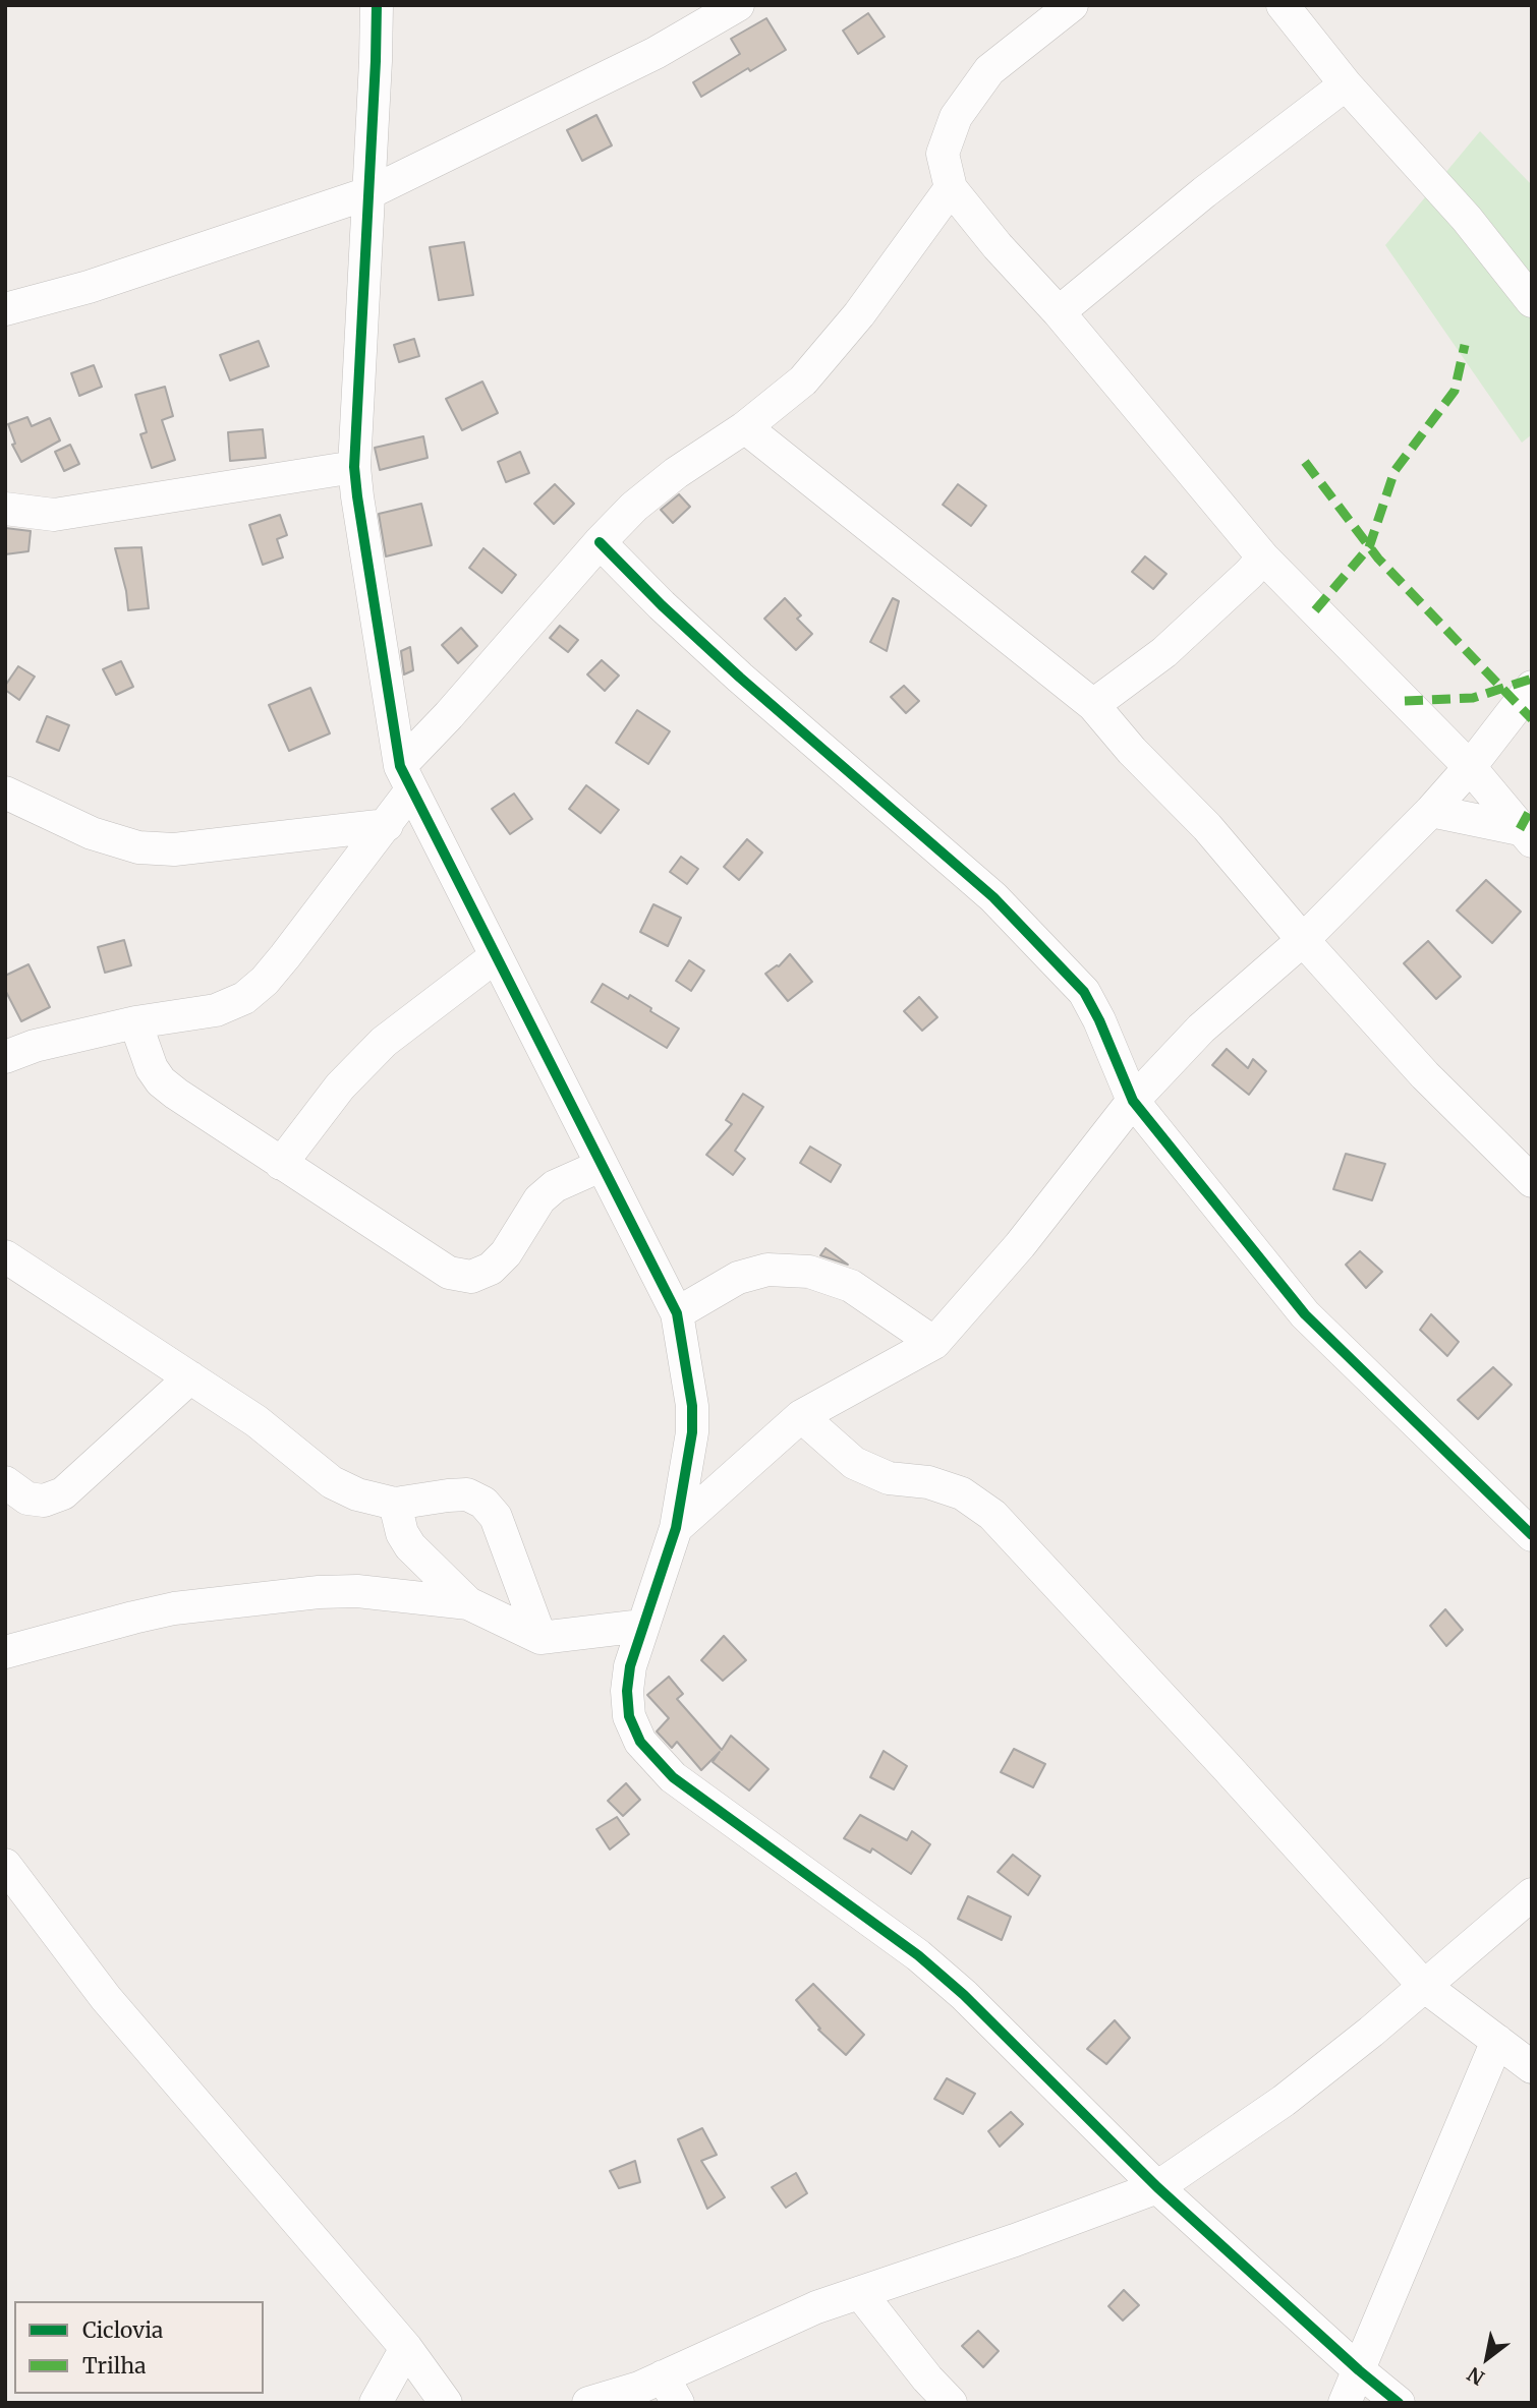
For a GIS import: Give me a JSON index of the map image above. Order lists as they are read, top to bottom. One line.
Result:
{"legend":["Ciclovia","Trilha"],"north":"bottom left"}
